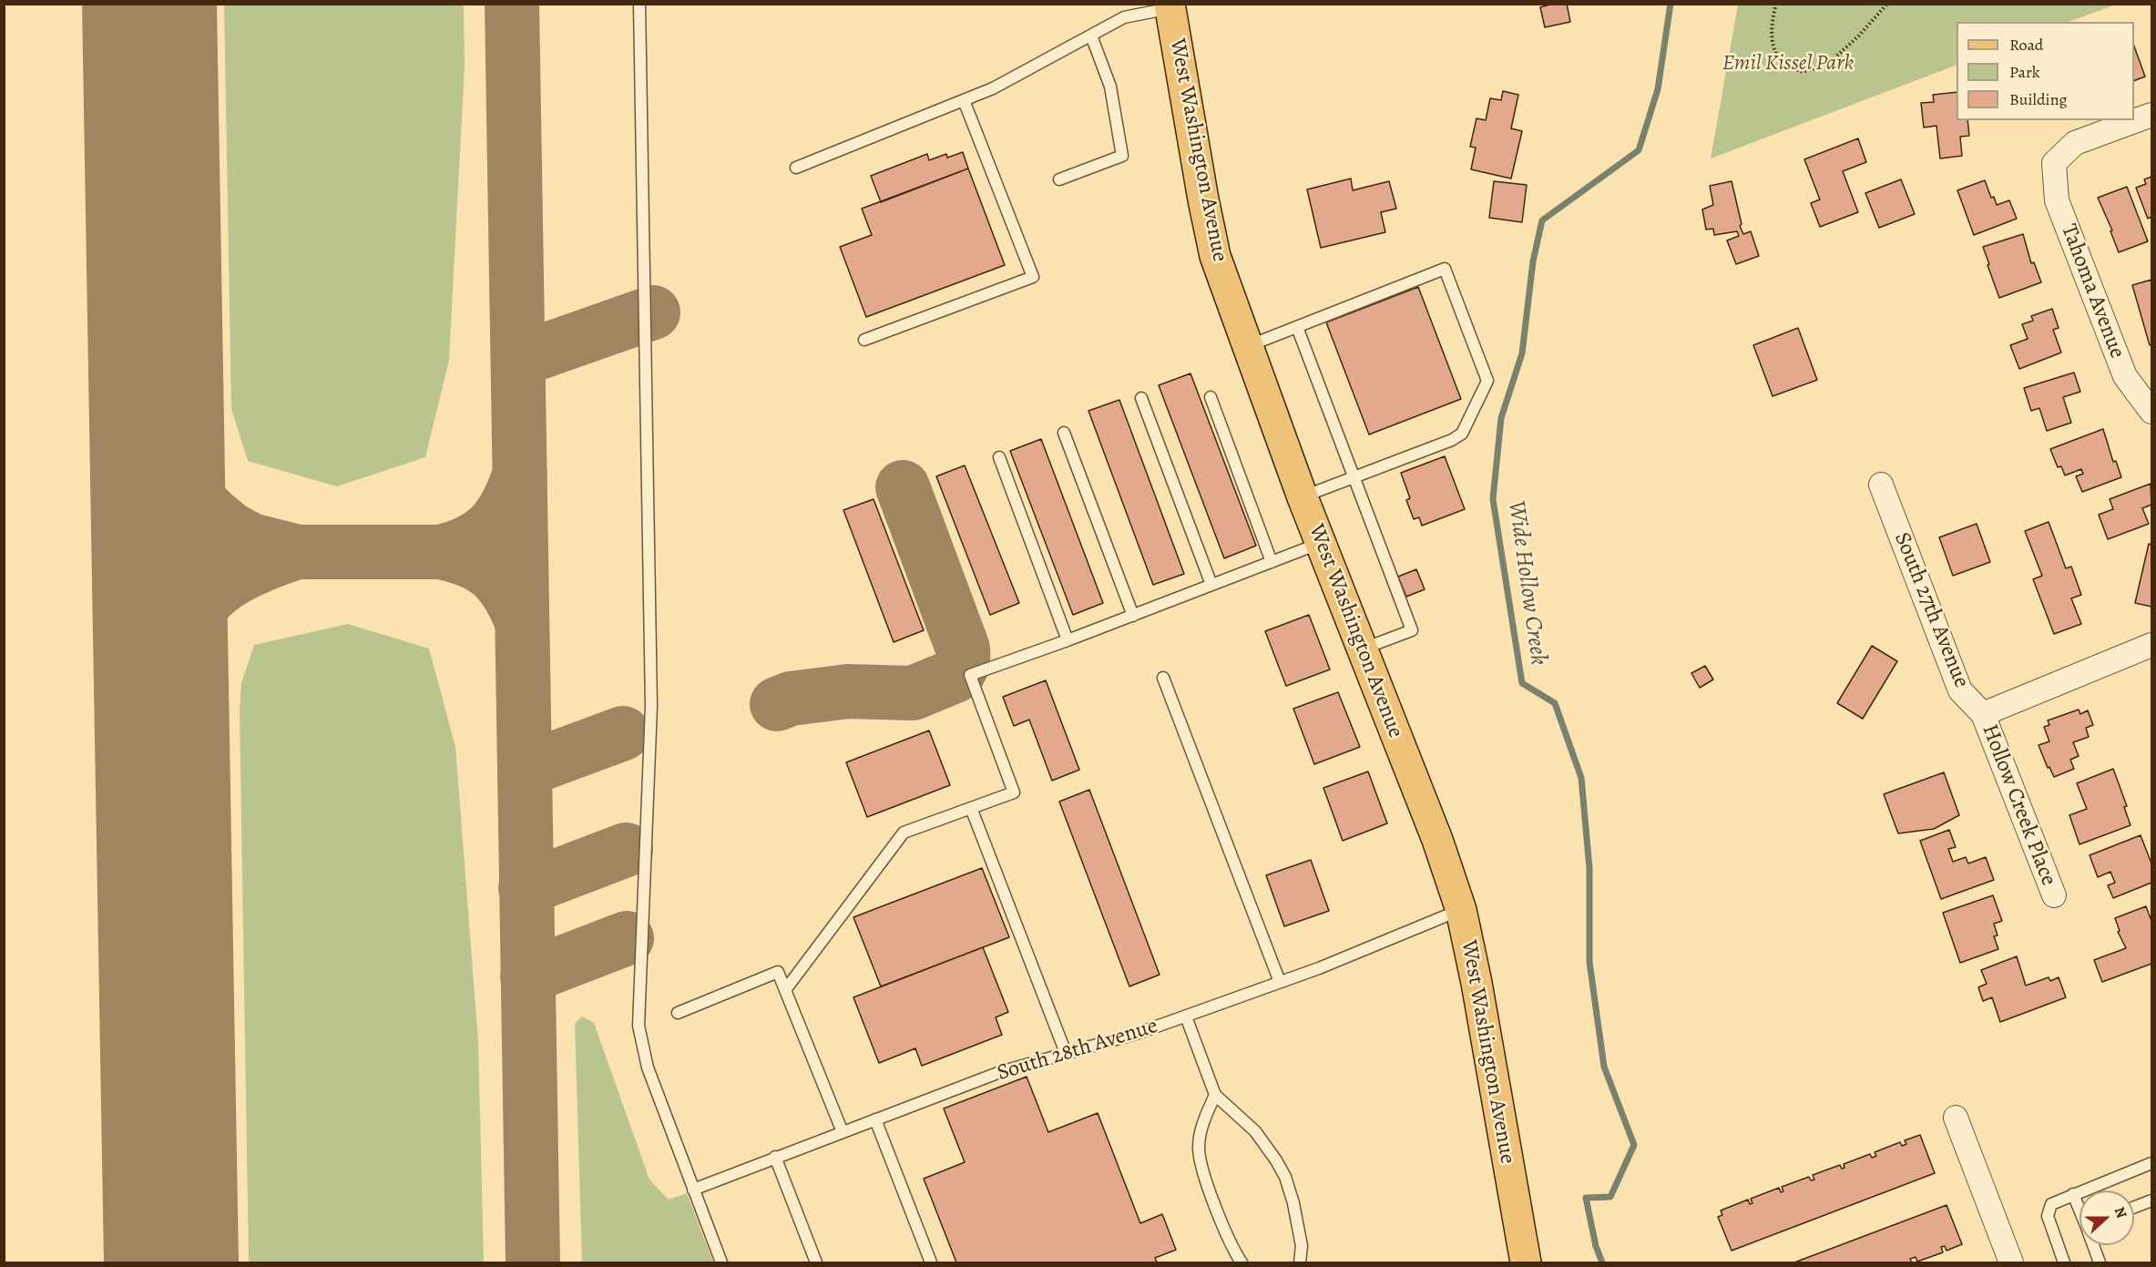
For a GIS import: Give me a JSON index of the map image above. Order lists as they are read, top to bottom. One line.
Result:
{"streets":{"main road":["West Washington Avenue"],"street":["Tahoma Avenue","South 27th Avenue","Hollow Creek Place"],"lane":["South 28th Avenue"]},"crossings":[["West Washington Avenue","South 28th Avenue"],["South 27th Avenue","Hollow Creek Place"]],"water":["Wide Hollow Creek"],"parks":["Emil Kissel Park"],"legend":["Road","Park","Building"],"north":"right"}
